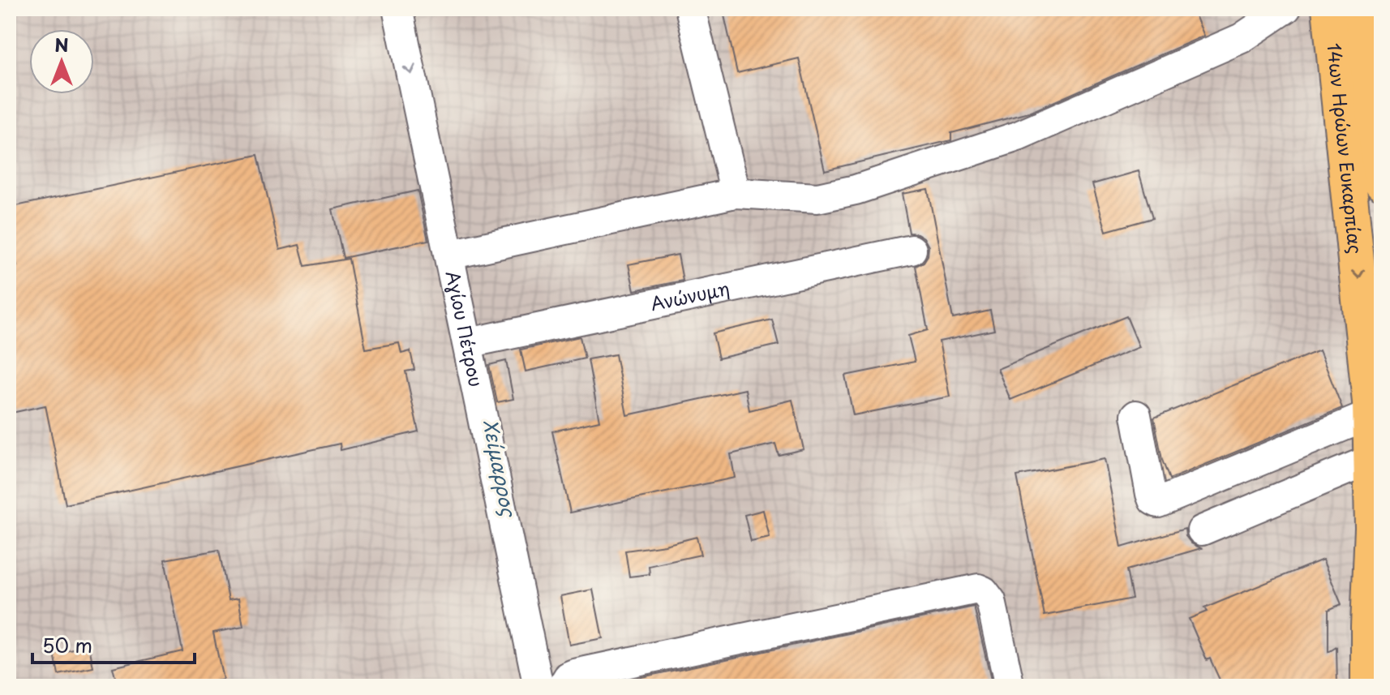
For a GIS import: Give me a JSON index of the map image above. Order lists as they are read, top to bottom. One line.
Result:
{"streets":{"main road":["14ων Ηρώων Ευκαρπίας"],"street":["Ανώνυμη","Αγίου Πέτρου"]},"crossings":[["Ανώνυμη","Αγίου Πέτρου"]],"one_way":["Αγίου Πέτρου"],"water":["Χείμαρρος"],"scale_bar":"50 m","north":"top"}
